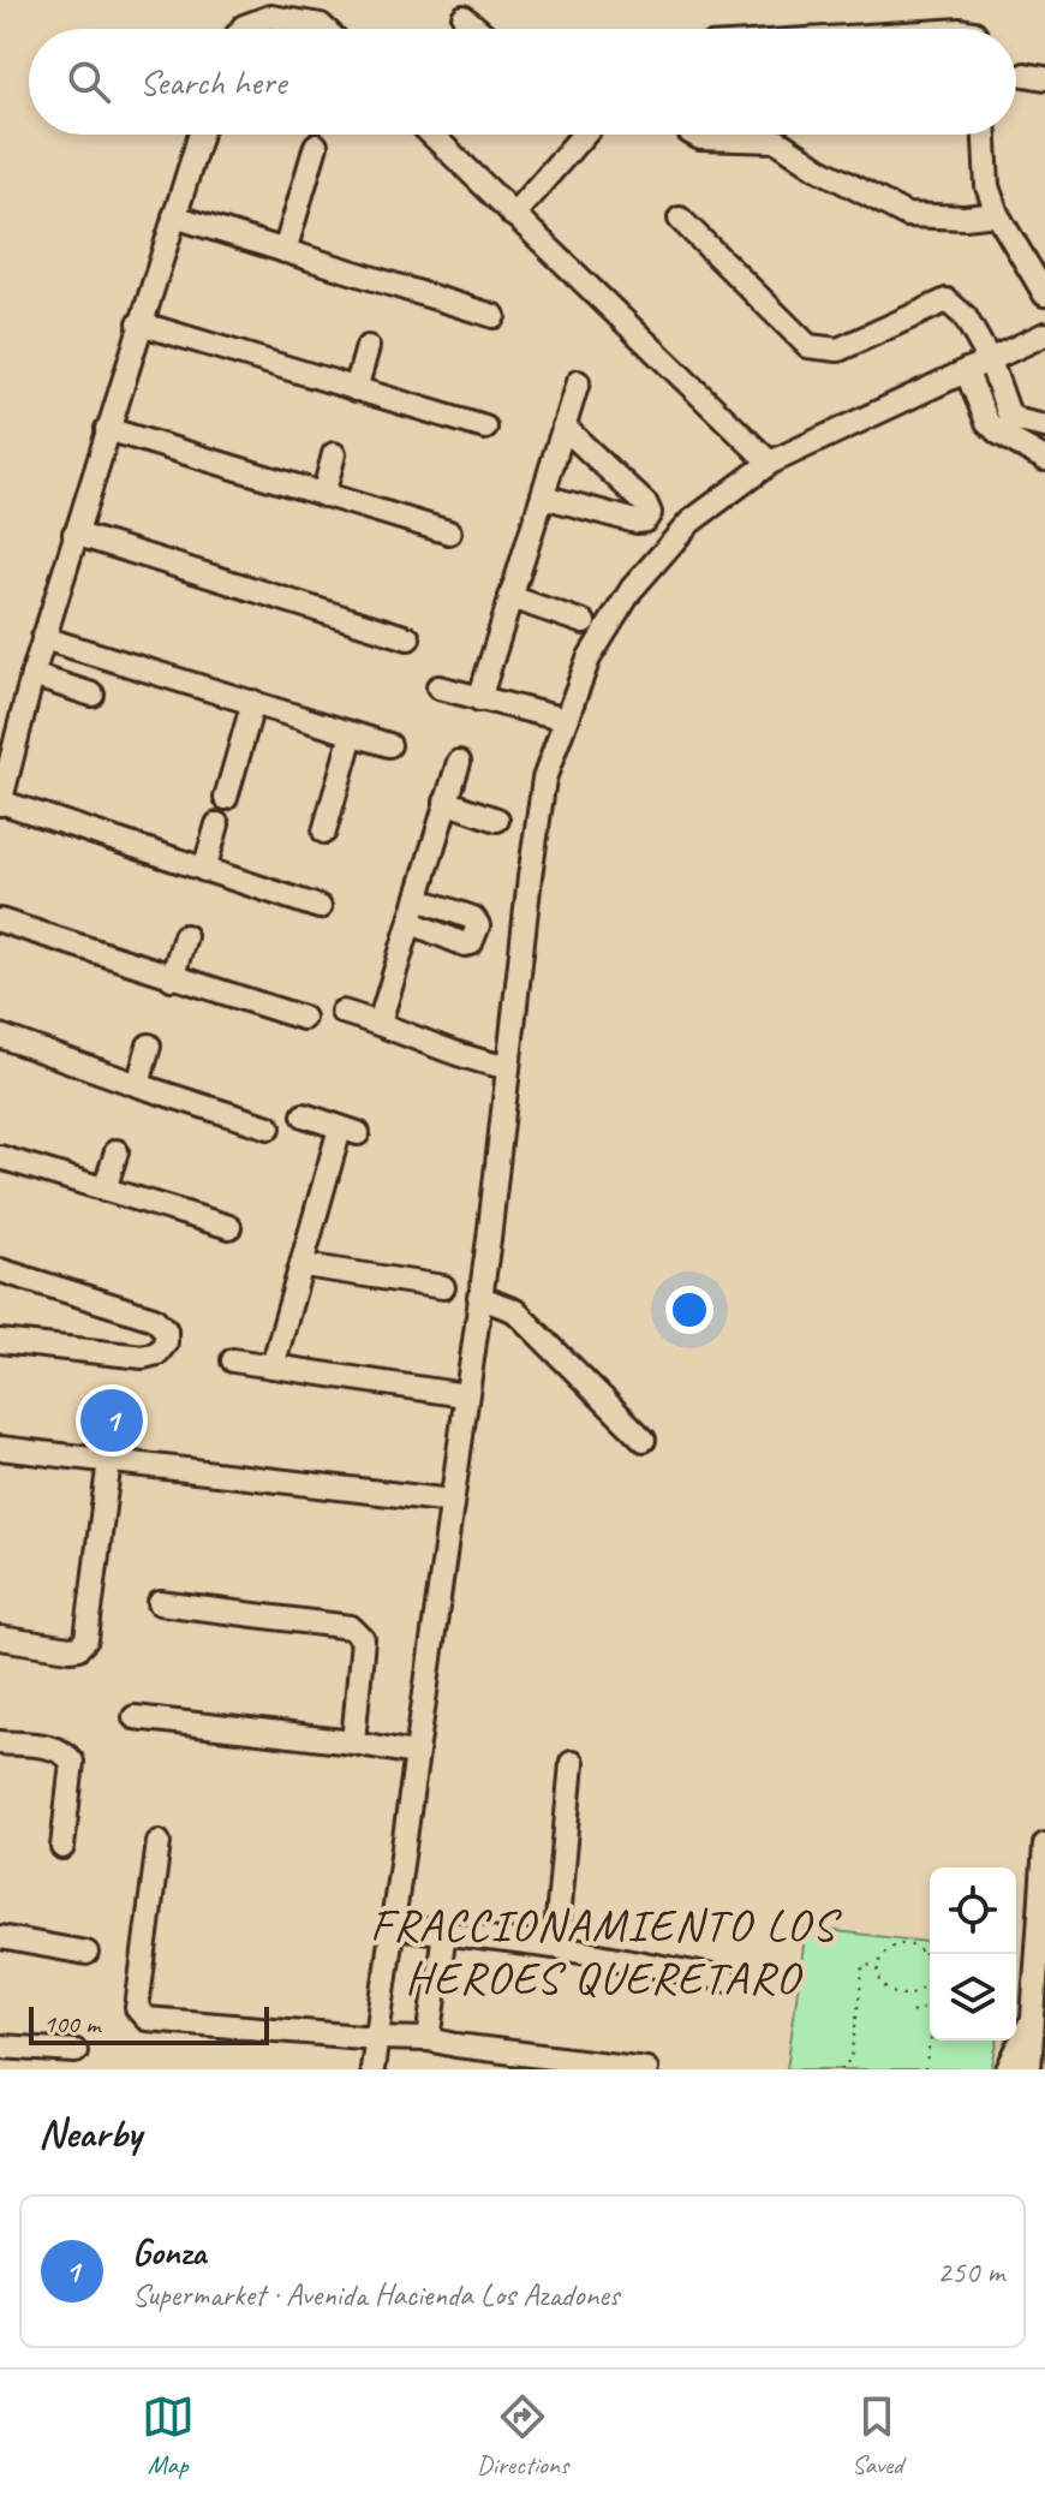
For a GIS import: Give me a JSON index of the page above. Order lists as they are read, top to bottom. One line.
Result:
{"districts":["FRACCIONAMIENTO LOS HEROES QUERETARO"],"scale_bar":"100 m","page":{"search":"Search here","pins":"1","scale":"100 m","heading":"Nearby","list":[{"mark":"1","name":"Gonza","note":"Supermarket · Avenida Hacienda Los Azadones","value":"250 m"}],"nav":["Map","Directions","Saved"]}}
